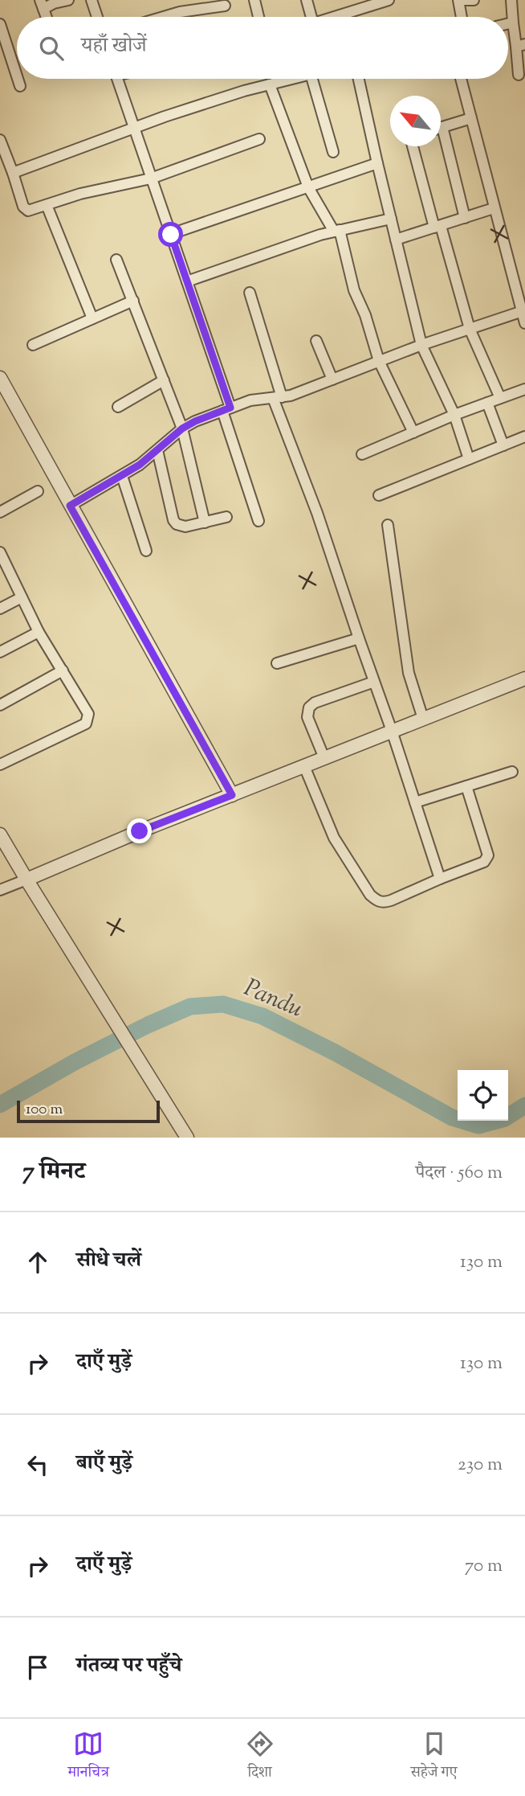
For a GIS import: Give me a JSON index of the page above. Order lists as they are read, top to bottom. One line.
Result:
{"water":["Pandu"],"scale_bar":"100 m","north":"top left","page":{"search":"यहाँ खोजें","scale":"100 m","heading":["7 मिनट","पैदल · 560 m"],"list":[["सीधे चलें","130 m"],["दाएँ मुड़ें","130 m"],["बाएँ मुड़ें","230 m"],["दाएँ मुड़ें","70 m"],"गंतव्य पर पहुँचे"],"nav":["मानचित्र","दिशा","सहेजे गए"]}}
